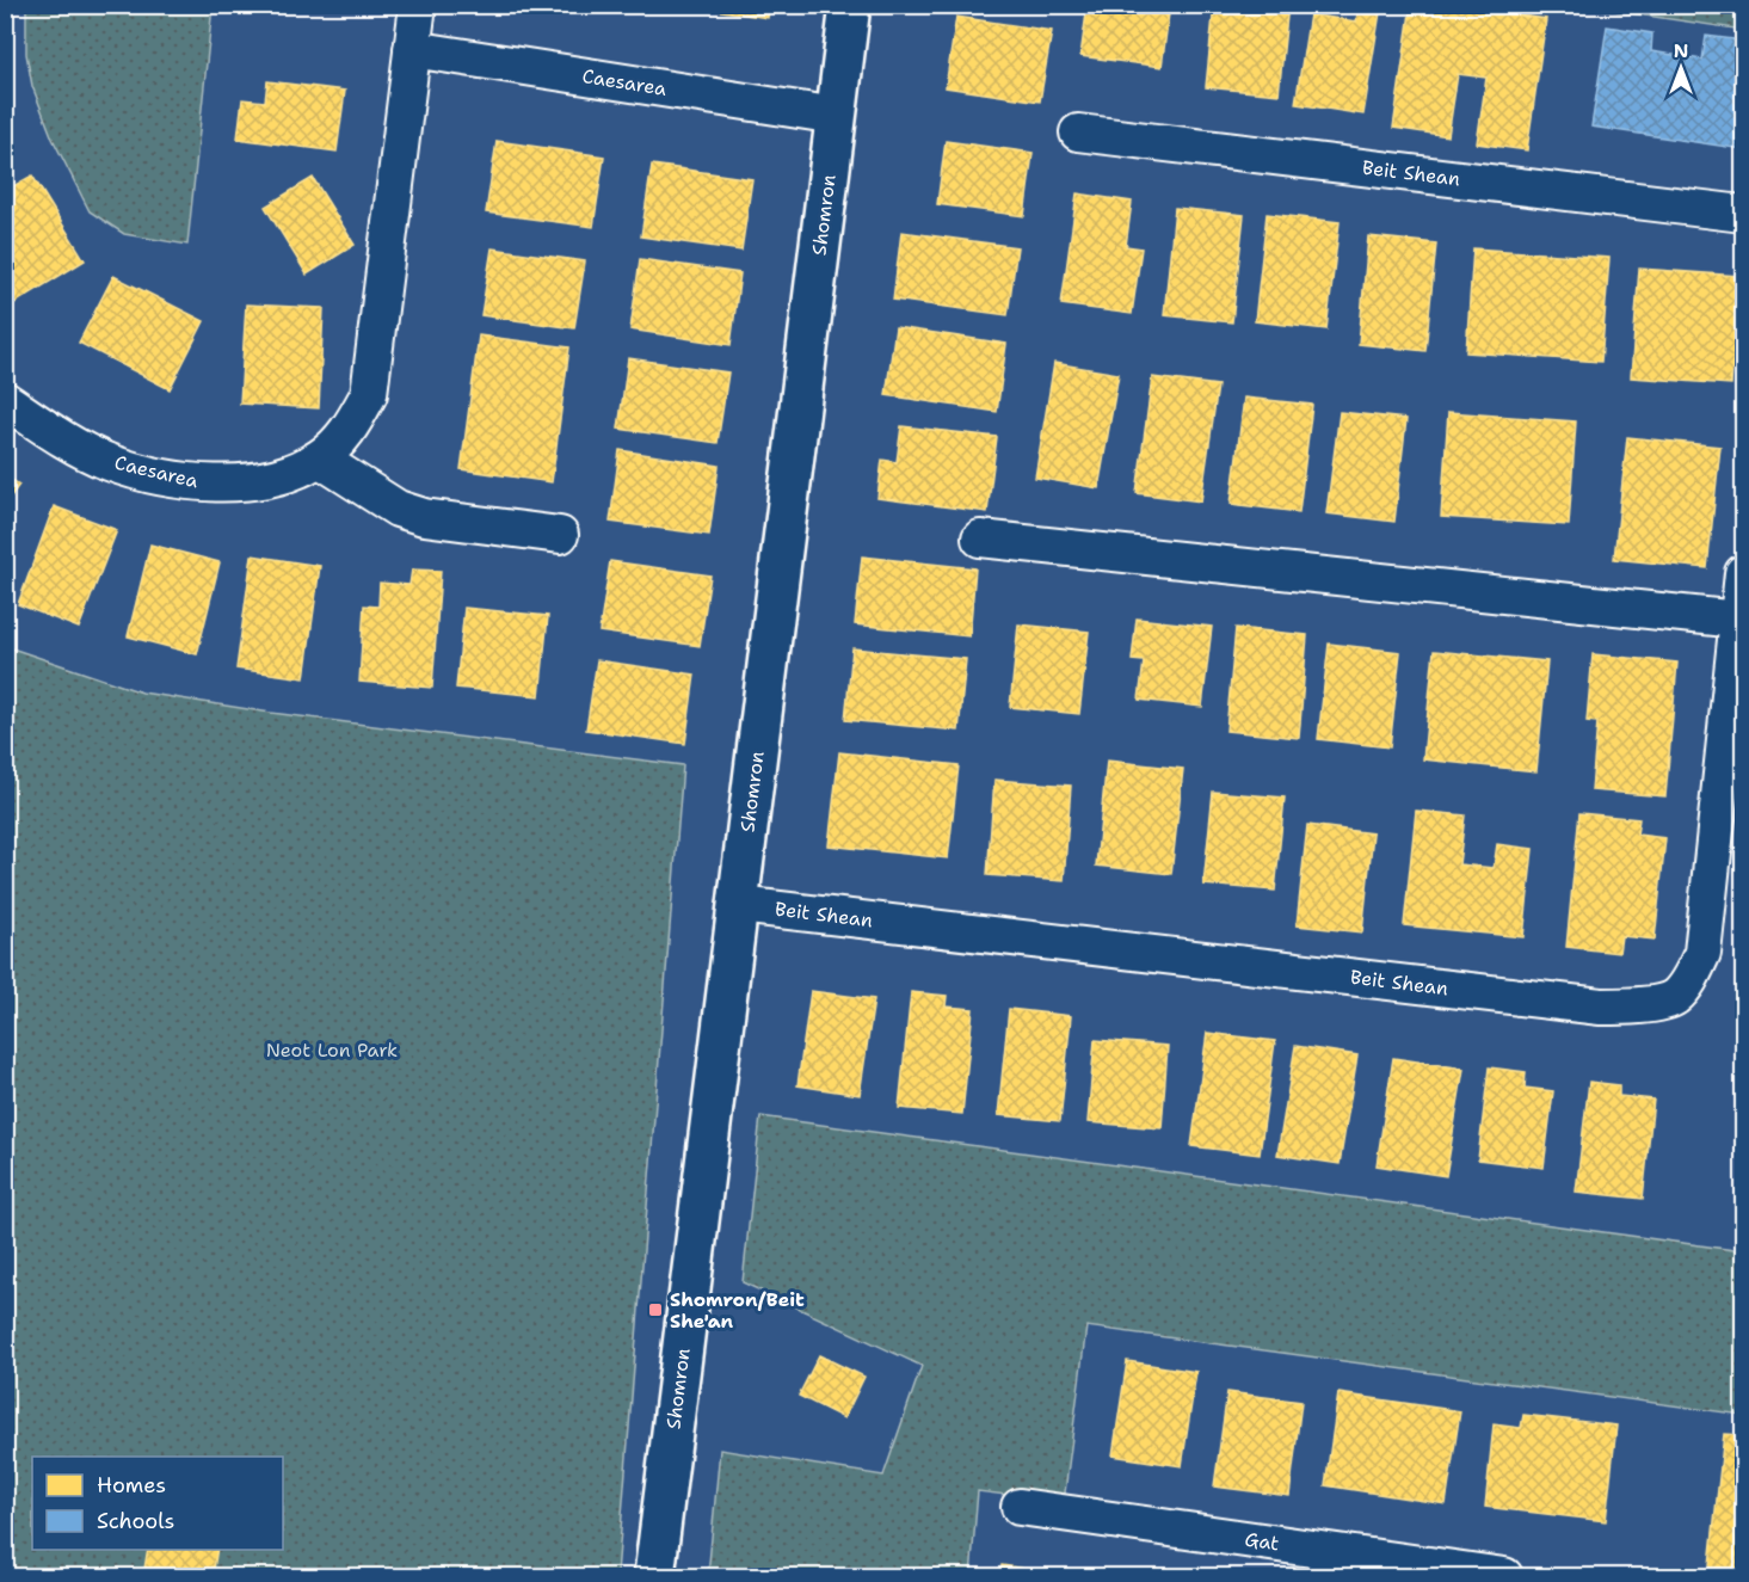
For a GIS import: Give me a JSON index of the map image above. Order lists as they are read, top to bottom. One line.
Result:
{"streets":{"street":["Caesarea","Beit Shean","Shomron","Gat"]},"crossings":[["Caesarea","Shomron"],["Beit Shean","Shomron"]],"parks":["Neot Lon Park"],"places":{"transit":["Shomron/Beit She'an"]},"legend":["Homes","Schools"],"north":"top"}
